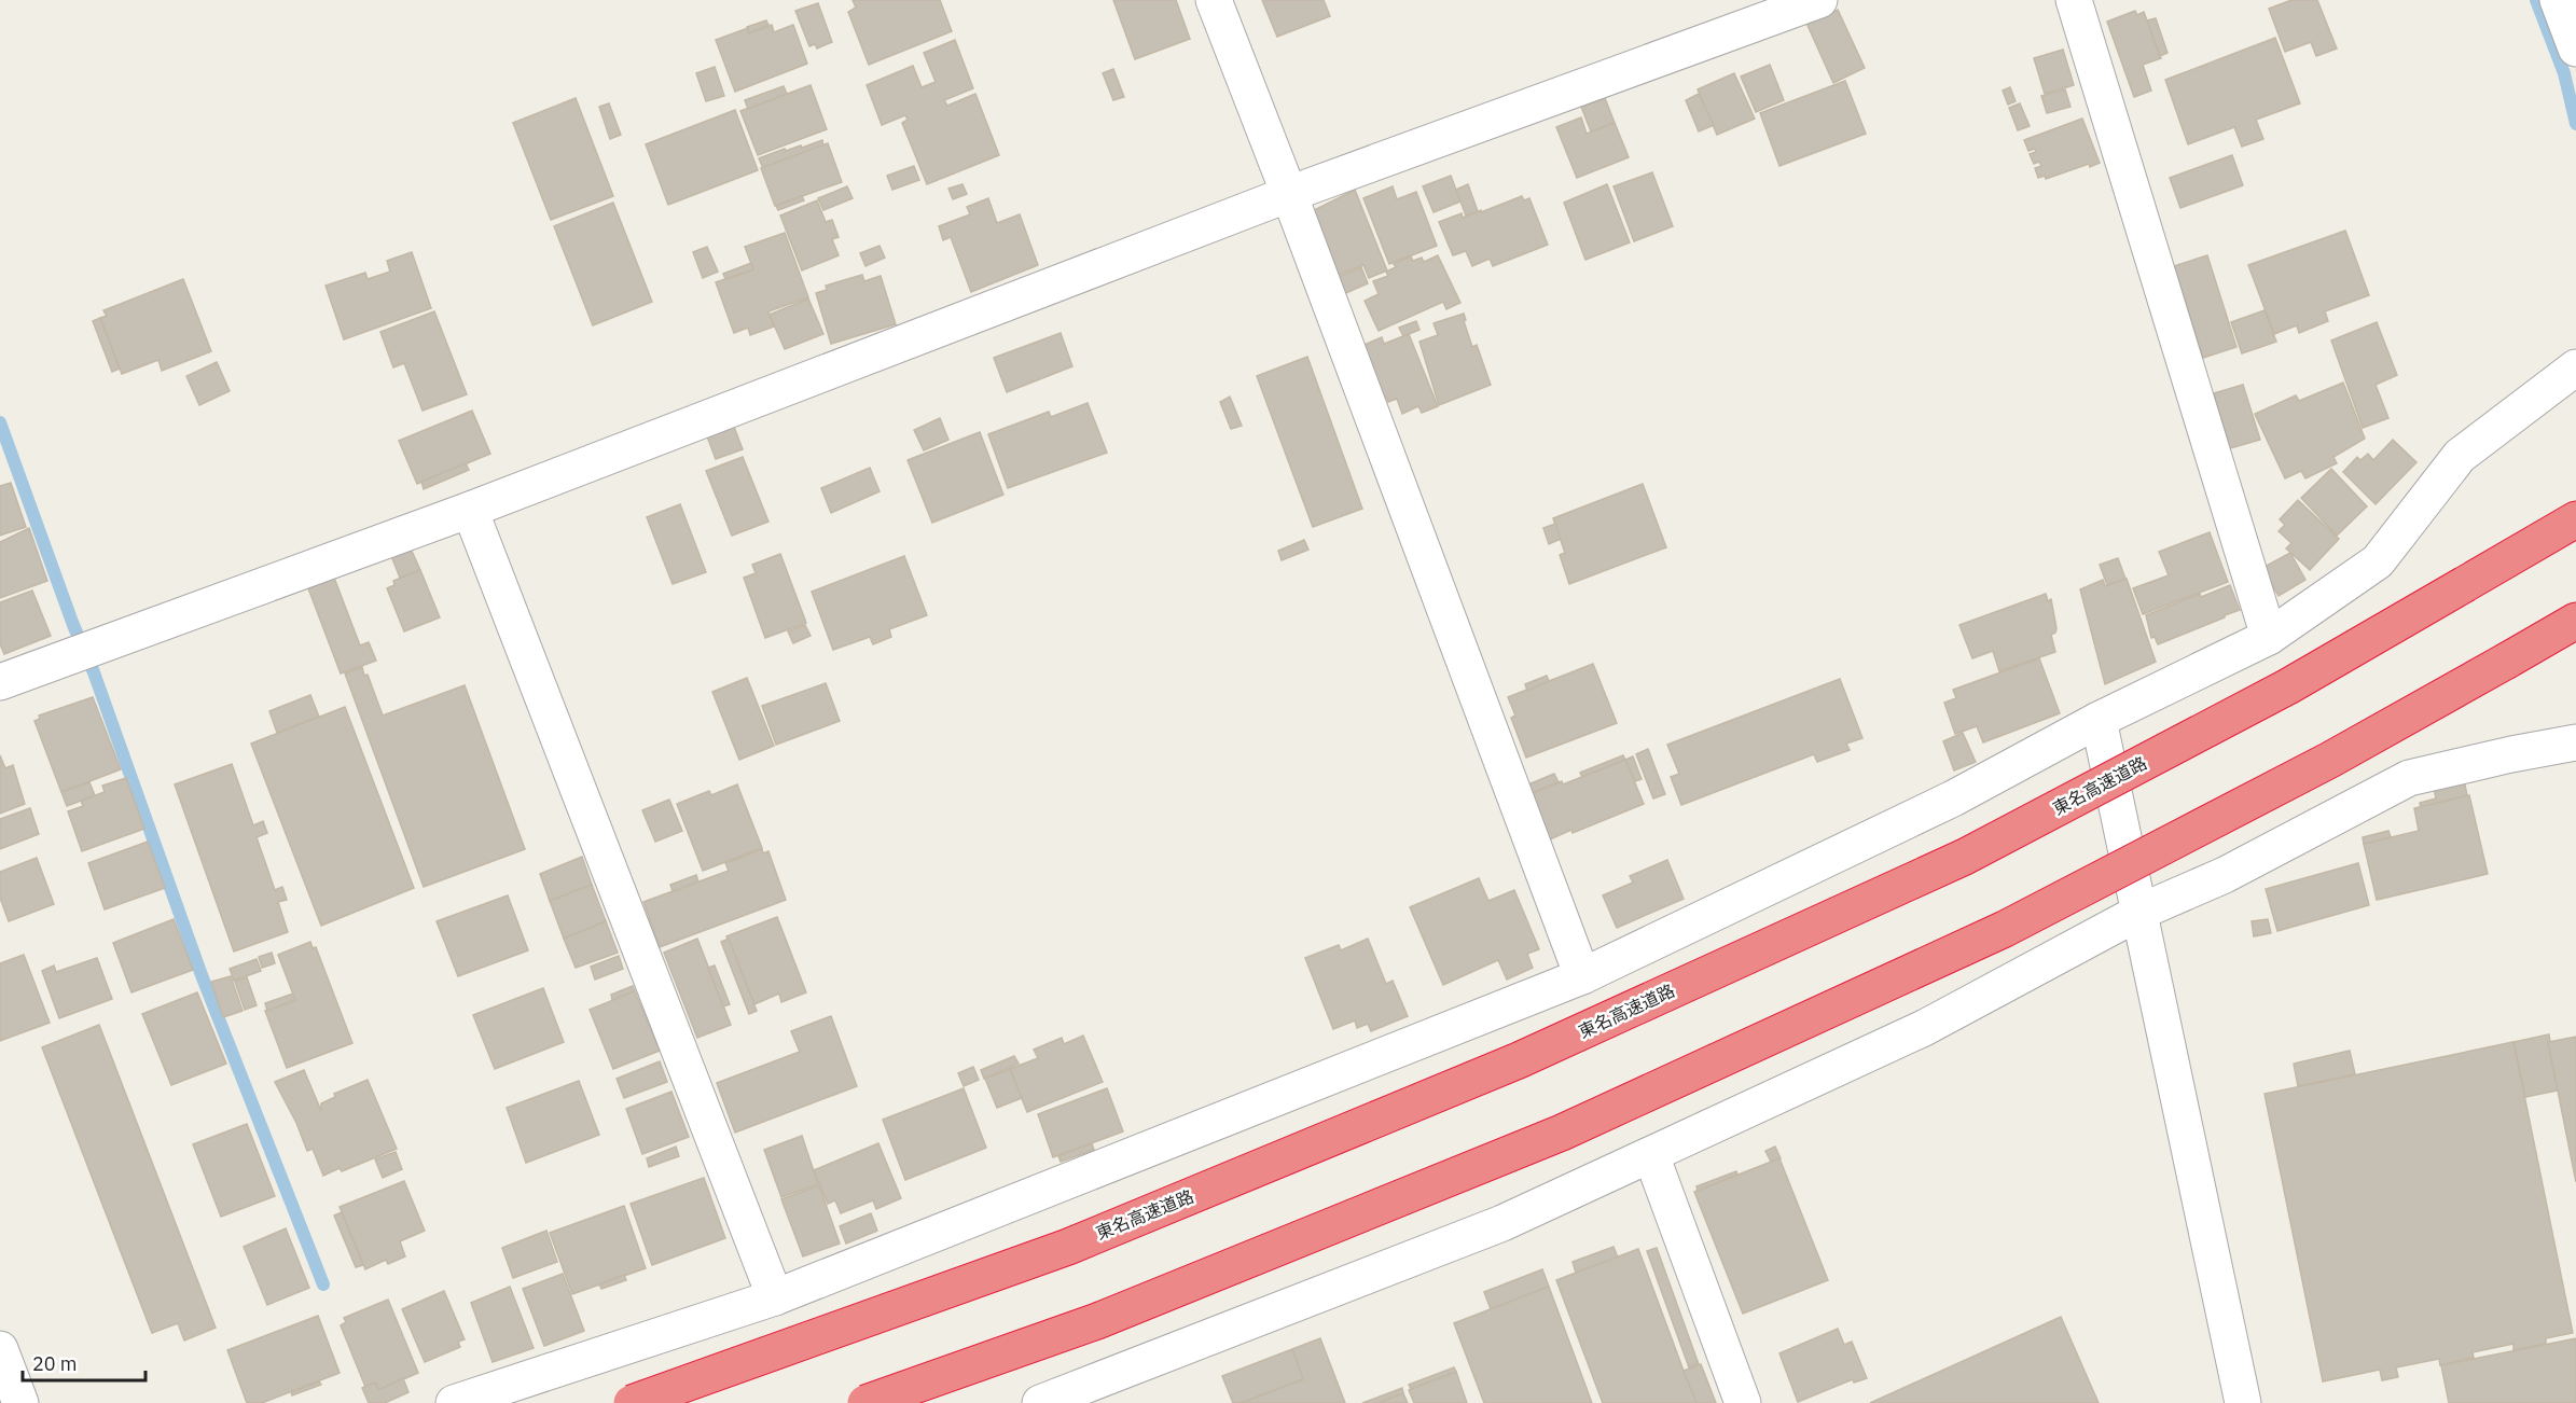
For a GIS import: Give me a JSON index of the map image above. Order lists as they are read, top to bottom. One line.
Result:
{"streets":{"highway":["東名高速道路"]},"scale_bar":"20 m"}
